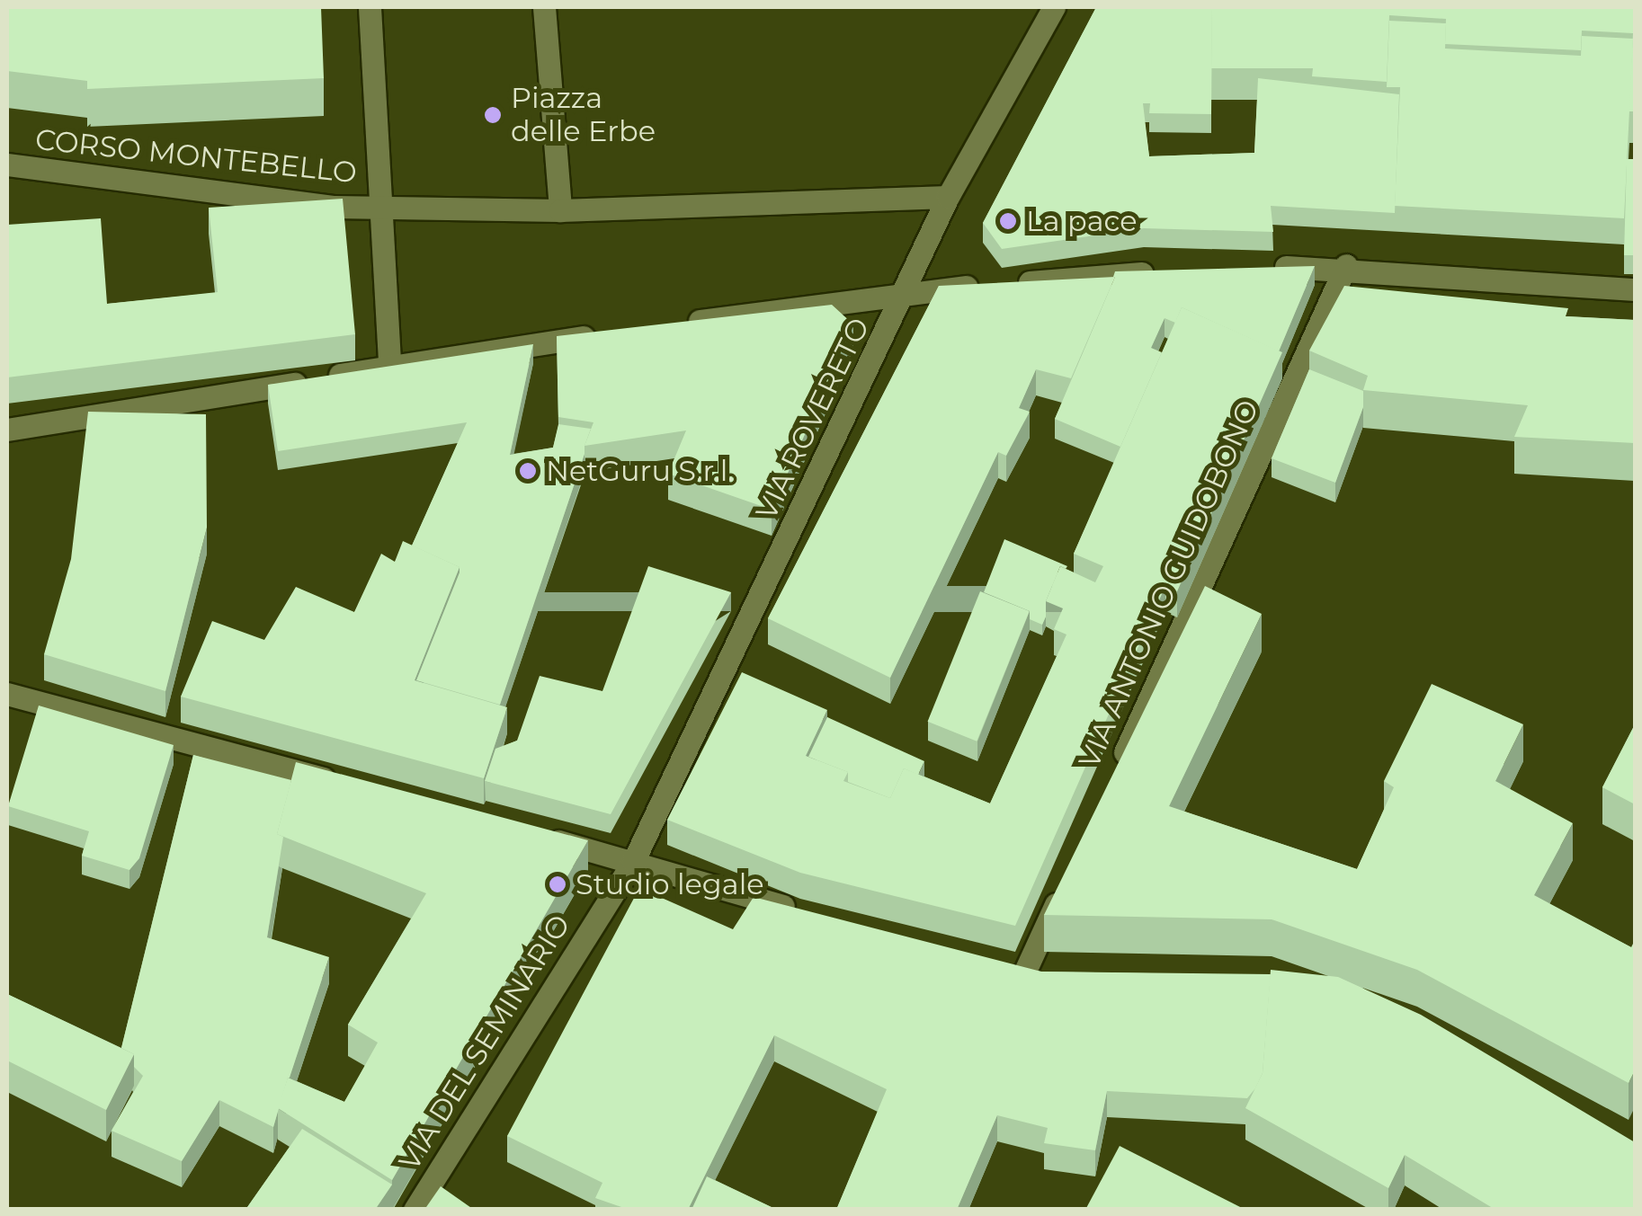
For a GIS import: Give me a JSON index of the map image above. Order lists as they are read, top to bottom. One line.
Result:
{"streets":{"street":["CORSO MONTEBELLO","VIA ROVERETO","VIA ANTONIO GUIDOBONO","VIA DEL SEMINARIO"]},"crossings":[["VIA ROVERETO","VIA DEL SEMINARIO"]],"places":["Piazza delle Erbe","La pace","NetGuru S.r.l.","Studio legale"]}
